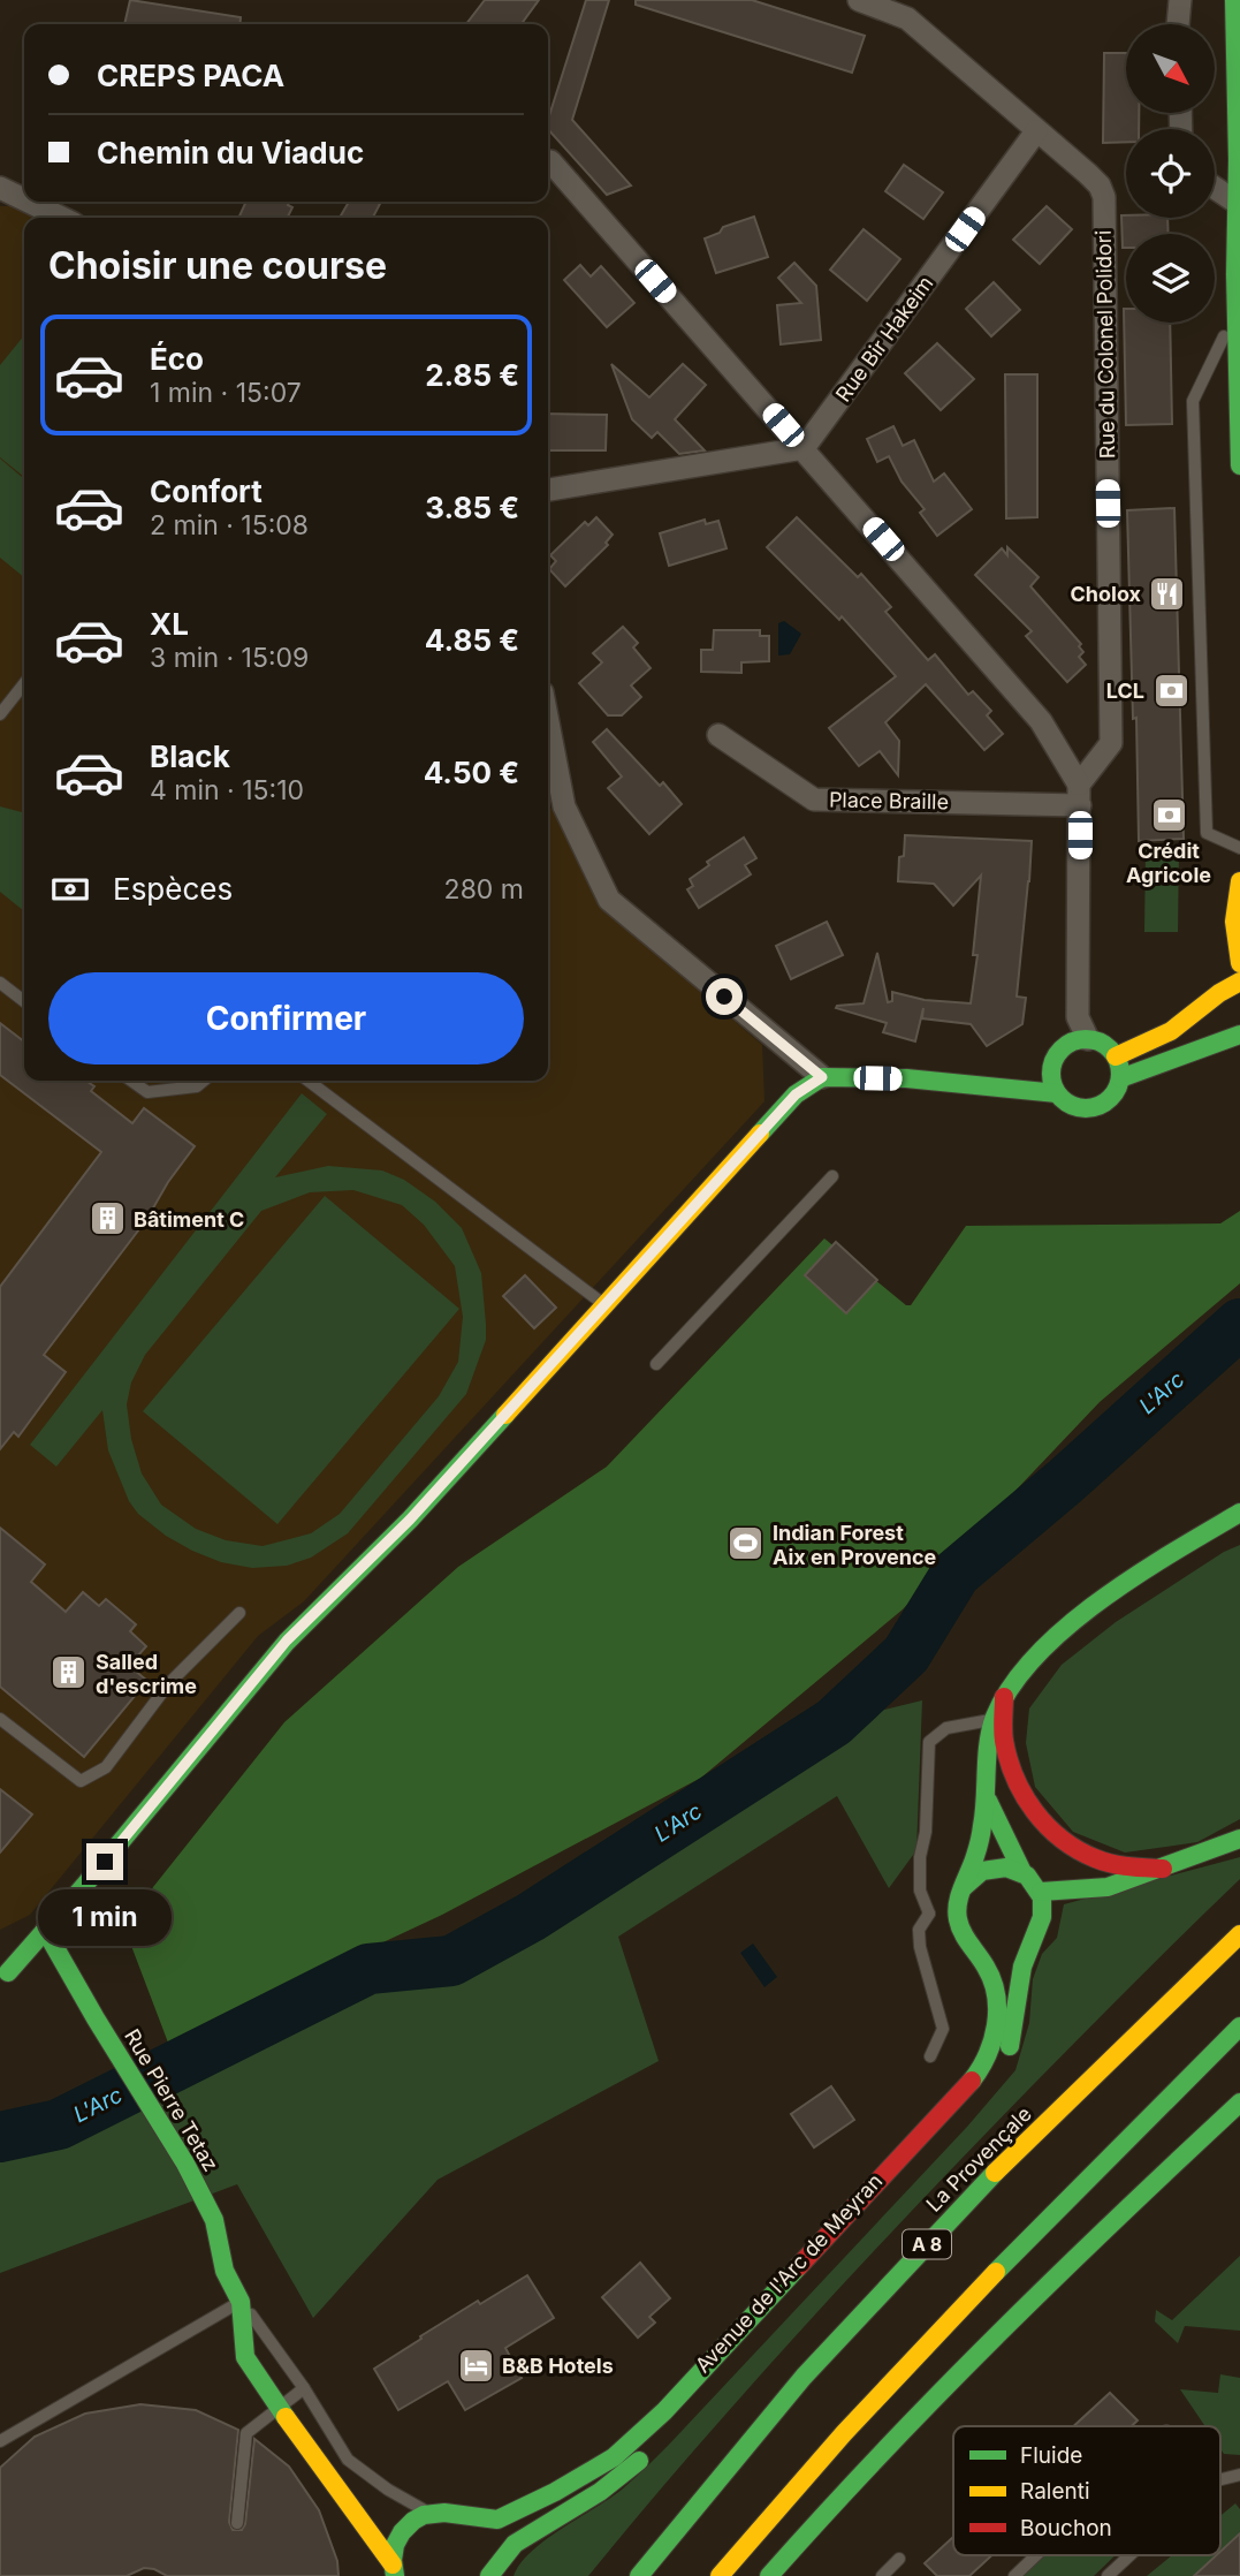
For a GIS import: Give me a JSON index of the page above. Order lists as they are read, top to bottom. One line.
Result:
{"streets":{"main road":["Rue Pierre Tetaz","La Provençale","A 8","Avenue de l'Arc de Meyran"],"street":["Rue Bir Hakeim","Rue du Colonel Polidori","Place Braille"]},"crossings":[["Rue Bir Hakeim","Rue du Colonel Polidori"],["Rue du Colonel Polidori","Place Braille"],["Rue Pierre Tetaz","Avenue de l'Arc de Meyran"]],"water":["L'Arc"],"places":{"restaurant":["Cholox"],"bank":["LCL","Crédit Agricole"],"building":["Bâtiment C","Salled d'escrime"],"sports":["Indian Forest Aix en Provence"],"hotel":["B&B Hotels"]},"legend":["Fluide","Ralenti","Bouchon"],"north":"bottom right","page":{"banner":["CREPS PACA","Chemin du Viaduc"],"heading":"Choisir une course","list":[{"name":"Éco","note":"1 min · 15:07","value":"2.85 €"},{"name":"Confort","note":"2 min · 15:08","value":"3.85 €"},{"name":"XL","note":"3 min · 15:09","value":"4.85 €"},{"name":"Black","note":"4 min · 15:10","value":"4.50 €"}],"pay":["Espèces","280 m"],"buttons":"Confirmer","bubble":"1 min"}}
